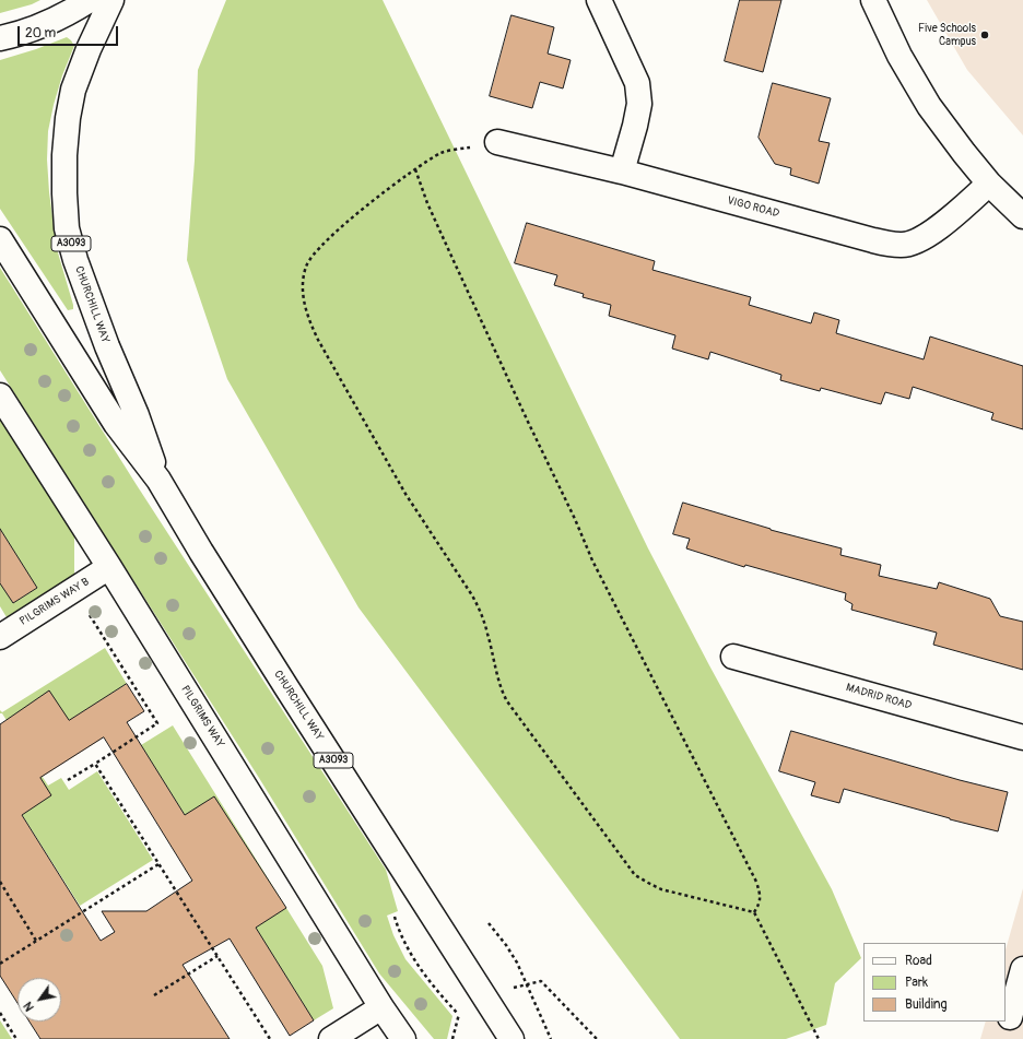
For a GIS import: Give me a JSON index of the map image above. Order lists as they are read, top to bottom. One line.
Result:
{"streets":{"street":["VIGO ROAD","A3093","CHURCHILL WAY","PILGRIMS WAY B","MADRID ROAD","PILGRIMS WAY"]},"crossings":[["PILGRIMS WAY B","PILGRIMS WAY"]],"places":["Five Schools Campus"],"legend":["Road","Park","Building"],"scale_bar":"20 m","north":"bottom left"}
